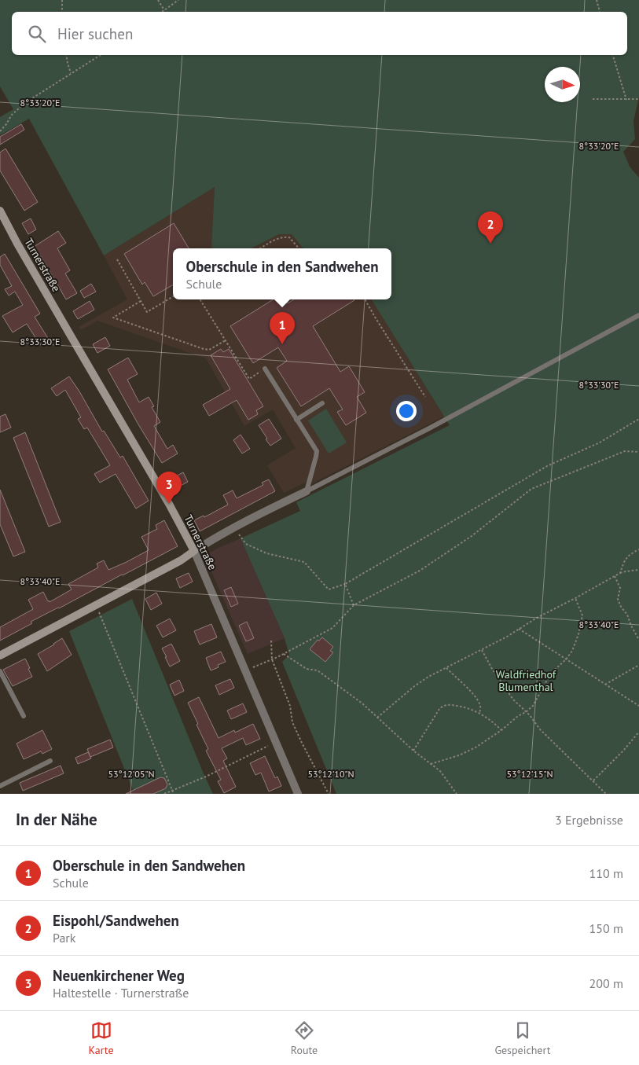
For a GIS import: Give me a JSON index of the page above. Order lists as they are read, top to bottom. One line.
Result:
{"streets":{"street":["Turnerstraße"]},"parks":["Waldfriedhof Blumenthal"],"north":"right","page":{"search":"Hier suchen","pins":["2","1","3"],"popup":["Oberschule in den Sandwehen","Schule"],"heading":["In der Nähe","3 Ergebnisse"],"list":[{"mark":"1","name":"Oberschule in den Sandwehen","note":"Schule","value":"110 m"},{"mark":"2","name":"Eispohl/Sandwehen","note":"Park","value":"150 m"},{"mark":"3","name":"Neuenkirchener Weg","note":"Haltestelle · Turnerstraße","value":"200 m"}],"nav":["Karte","Route","Gespeichert"]},"coordinates":["8°33'20\"E","8°33'30\"E","8°33'40\"E","53°12'05\"N","53°12'10\"N","53°12'15\"N"]}
